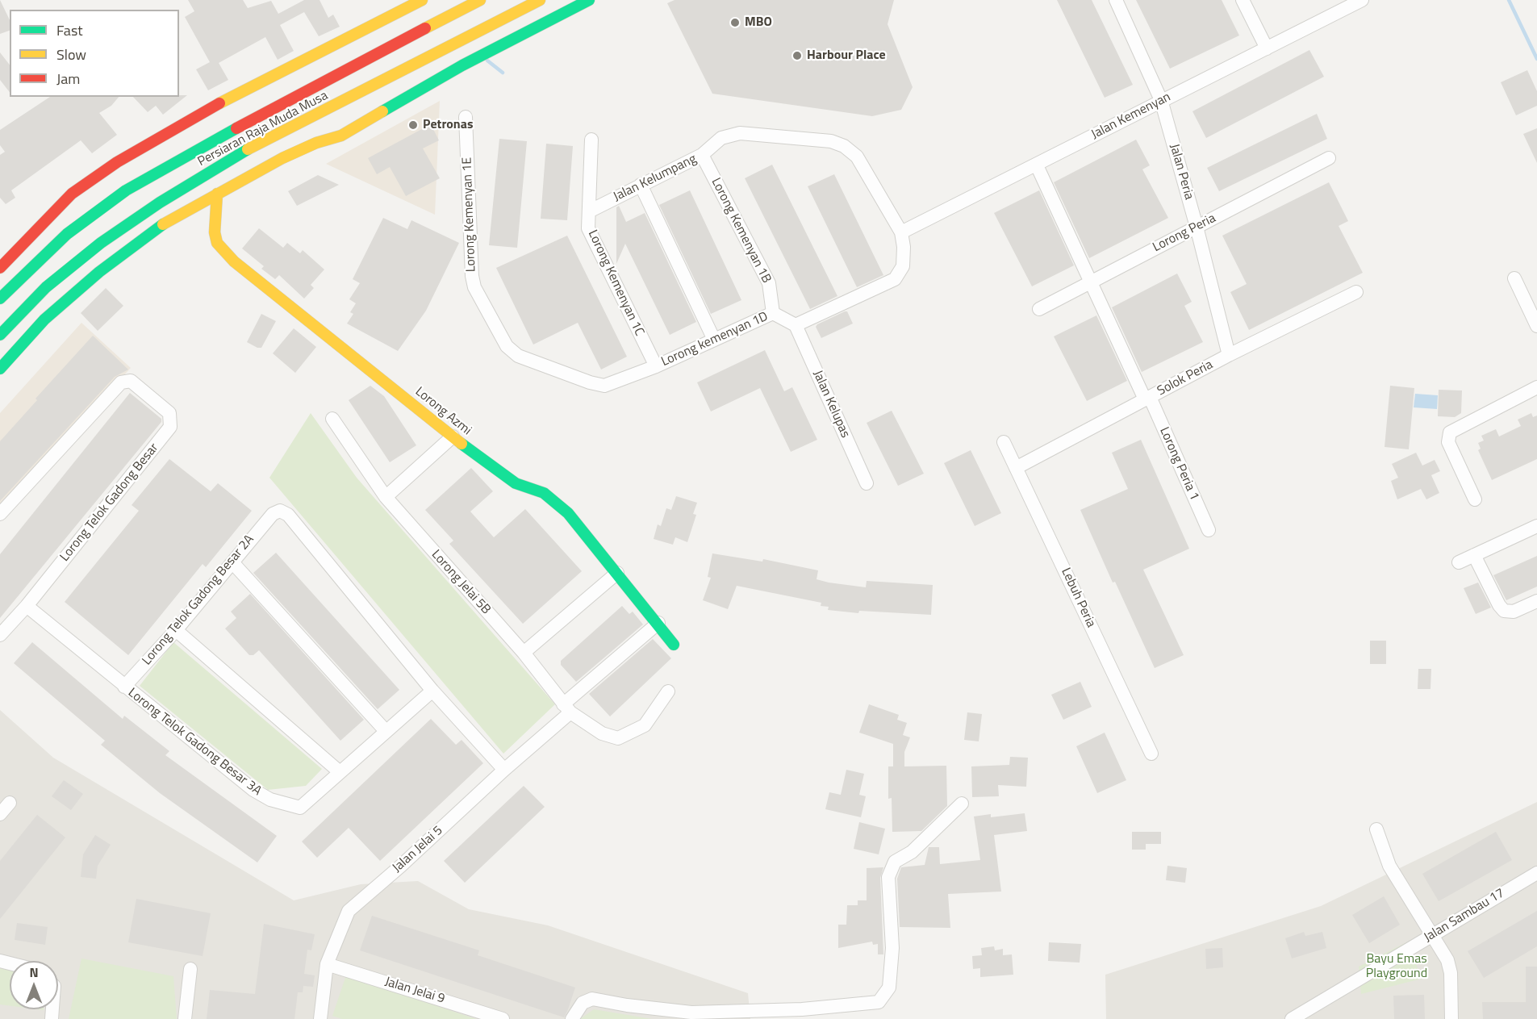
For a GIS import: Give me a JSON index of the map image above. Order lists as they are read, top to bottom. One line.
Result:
{"streets":{"street":["Jalan Kemenyan","Persiaran Raja Muda Musa","Jalan Peria","Jalan Kelumpang","Lorong Kemenyan 1E","Lorong Kemenyan 1B","Lorong Peria","Lorong Kemenyan 1C","Lorong kemenyan 1D","Solok Peria","Jalan Kelupas","Lorong Azmi","Lorong Peria 1","Lorong Telok Gadong Besar","Lorong Jelai 5B","Lebuh Peria","Lorong Telok Gadong Besar 2A","Lorong Telok Gadong Besar 3A","Jalan Jelai 5","Jalan Sambau 17","Jalan Jelai 9"]},"crossings":[["Jalan Kemenyan","Jalan Peria"],["Jalan Kemenyan","Jalan Kelumpang"],["Jalan Kemenyan","Lorong Peria 1"],["Jalan Peria","Lorong Peria"],["Jalan Peria","Solok Peria"],["Jalan Kelumpang","Lorong Kemenyan 1B"],["Jalan Kelumpang","Lorong Kemenyan 1C"],["Lorong Kemenyan 1E","Lorong Kemenyan 1C"],["Lorong Kemenyan 1E","Lorong kemenyan 1D"],["Lorong Kemenyan 1B","Lorong kemenyan 1D"],["Lorong Peria","Lorong Peria 1"],["Lorong Kemenyan 1C","Lorong kemenyan 1D"],["Solok Peria","Lorong Peria 1"],["Solok Peria","Lebuh Peria"],["Lorong Azmi","Jalan Jelai 5"],["Lorong Telok Gadong Besar","Lorong Telok Gadong Besar 3A"],["Lorong Jelai 5B","Jalan Jelai 5"],["Lorong Telok Gadong Besar 2A","Lorong Telok Gadong Besar 3A"],["Jalan Jelai 5","Jalan Jelai 9"]],"parks":["Bayu Emas Playground"],"places":["MBO","Harbour Place","Petronas"],"legend":["Fast","Slow","Jam"],"north":"top"}
